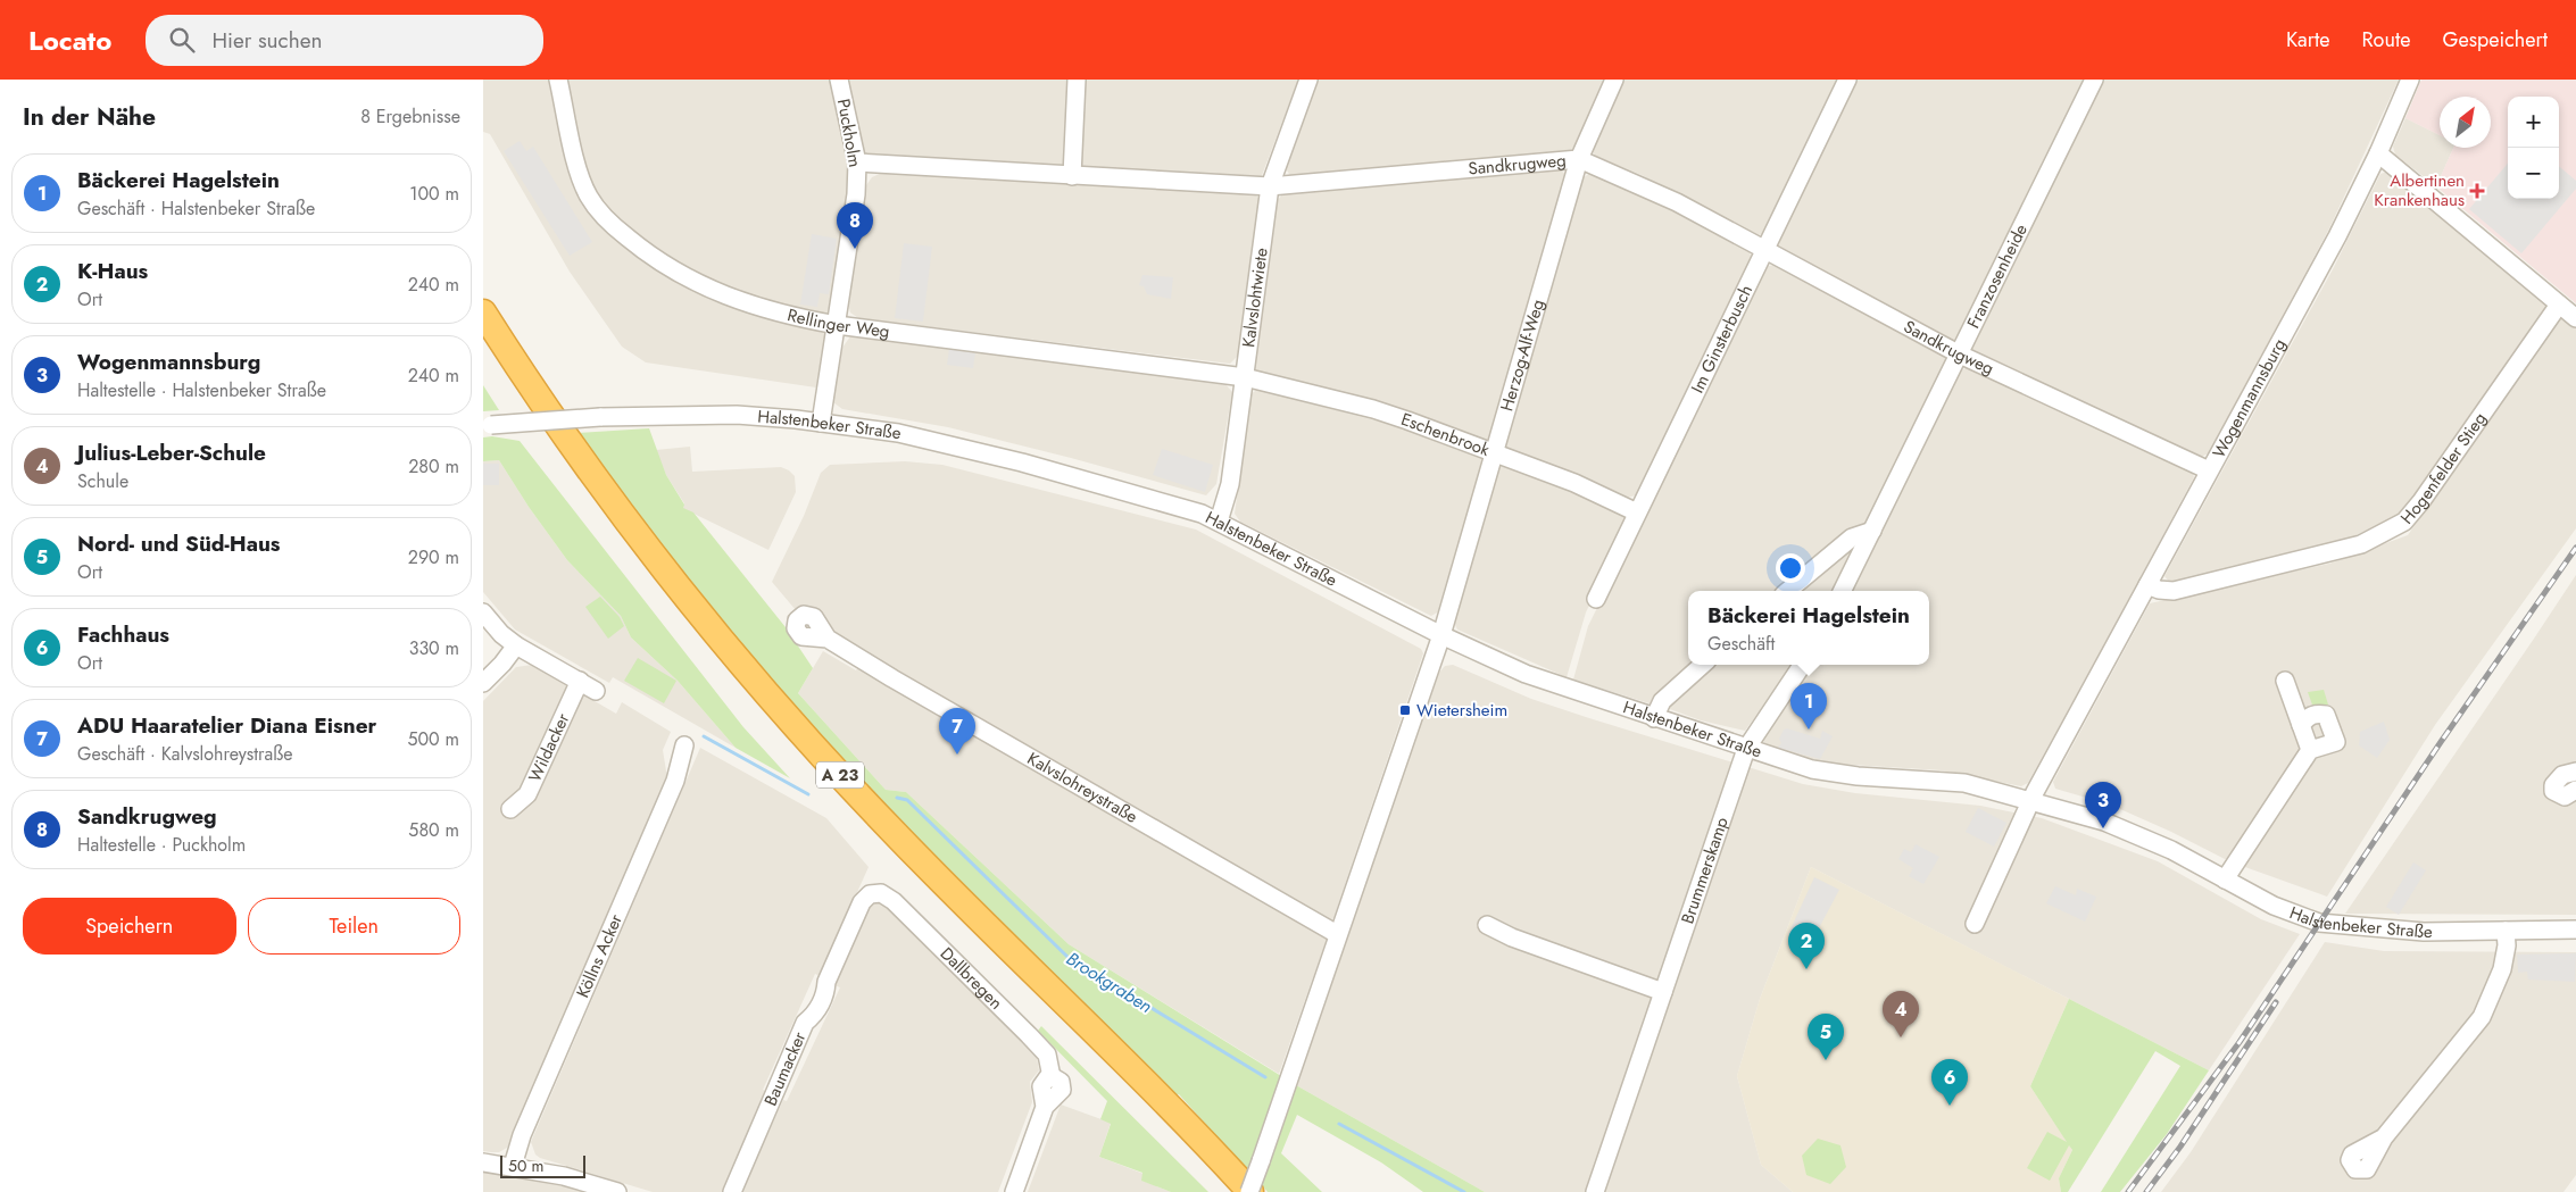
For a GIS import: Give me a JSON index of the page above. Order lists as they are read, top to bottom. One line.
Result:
{"streets":{"highway":["A 23"],"street":["Puckholm","Sandkrugweg","Franzosenheide","Kalvslohtwiete","Rellinger Weg","Im Ginsterbusch","Herzog-Alf-Weg","Wogenmannsburg","Halstenbeker Straße","Eschenbrook","Hogenfelder Stieg","Wildacker","Kalvslohreystraße","Brummerskamp","Köllns Acker","Dallbregen","Baumacker"]},"crossings":[["Puckholm","Sandkrugweg"],["Puckholm","Rellinger Weg"],["Puckholm","Halstenbeker Straße"],["Sandkrugweg","Franzosenheide"],["Sandkrugweg","Kalvslohtwiete"],["Sandkrugweg","Im Ginsterbusch"],["Sandkrugweg","Herzog-Alf-Weg"],["Sandkrugweg","Wogenmannsburg"],["Kalvslohtwiete","Rellinger Weg"],["Kalvslohtwiete","Halstenbeker Straße"],["Kalvslohtwiete","Eschenbrook"],["Rellinger Weg","Eschenbrook"],["Im Ginsterbusch","Eschenbrook"],["Herzog-Alf-Weg","Halstenbeker Straße"],["Herzog-Alf-Weg","Eschenbrook"],["Wogenmannsburg","Halstenbeker Straße"],["Wogenmannsburg","Hogenfelder Stieg"],["Halstenbeker Straße","Brummerskamp"],["Dallbregen","Baumacker"]],"water":["Brookgraben"],"places":{"health":["Albertinen Krankenhaus"],"transit":["Wietersheim"]},"scale_bar":"50 m","north":"top right","page":{"header":"Locato","search":"Hier suchen","nav":["Karte","Route","Gespeichert"],"heading":["In der Nähe","8 Ergebnisse"],"map_buttons":["+","−"],"list":[{"mark":"1","name":"Bäckerei Hagelstein","note":"Geschäft · Halstenbeker Straße","value":"100 m"},{"mark":"2","name":"K-Haus","note":"Ort","value":"240 m"},{"mark":"3","name":"Wogenmannsburg","note":"Haltestelle · Halstenbeker Straße","value":"240 m"},{"mark":"4","name":"Julius-Leber-Schule","note":"Schule","value":"280 m"},{"mark":"5","name":"Nord- und Süd-Haus","note":"Ort","value":"290 m"},{"mark":"6","name":"Fachhaus","note":"Ort","value":"330 m"},{"mark":"7","name":"ADU Haaratelier Diana Eisner","note":"Geschäft · Kalvslohreystraße","value":"500 m"},{"mark":"8","name":"Sandkrugweg","note":"Haltestelle · Puckholm","value":"580 m"}],"pins":["8","1","7","3","2","4","5","6"],"popup":["Bäckerei Hagelstein","Geschäft"],"buttons":["Speichern","Teilen"],"scale":"50 m"}}
